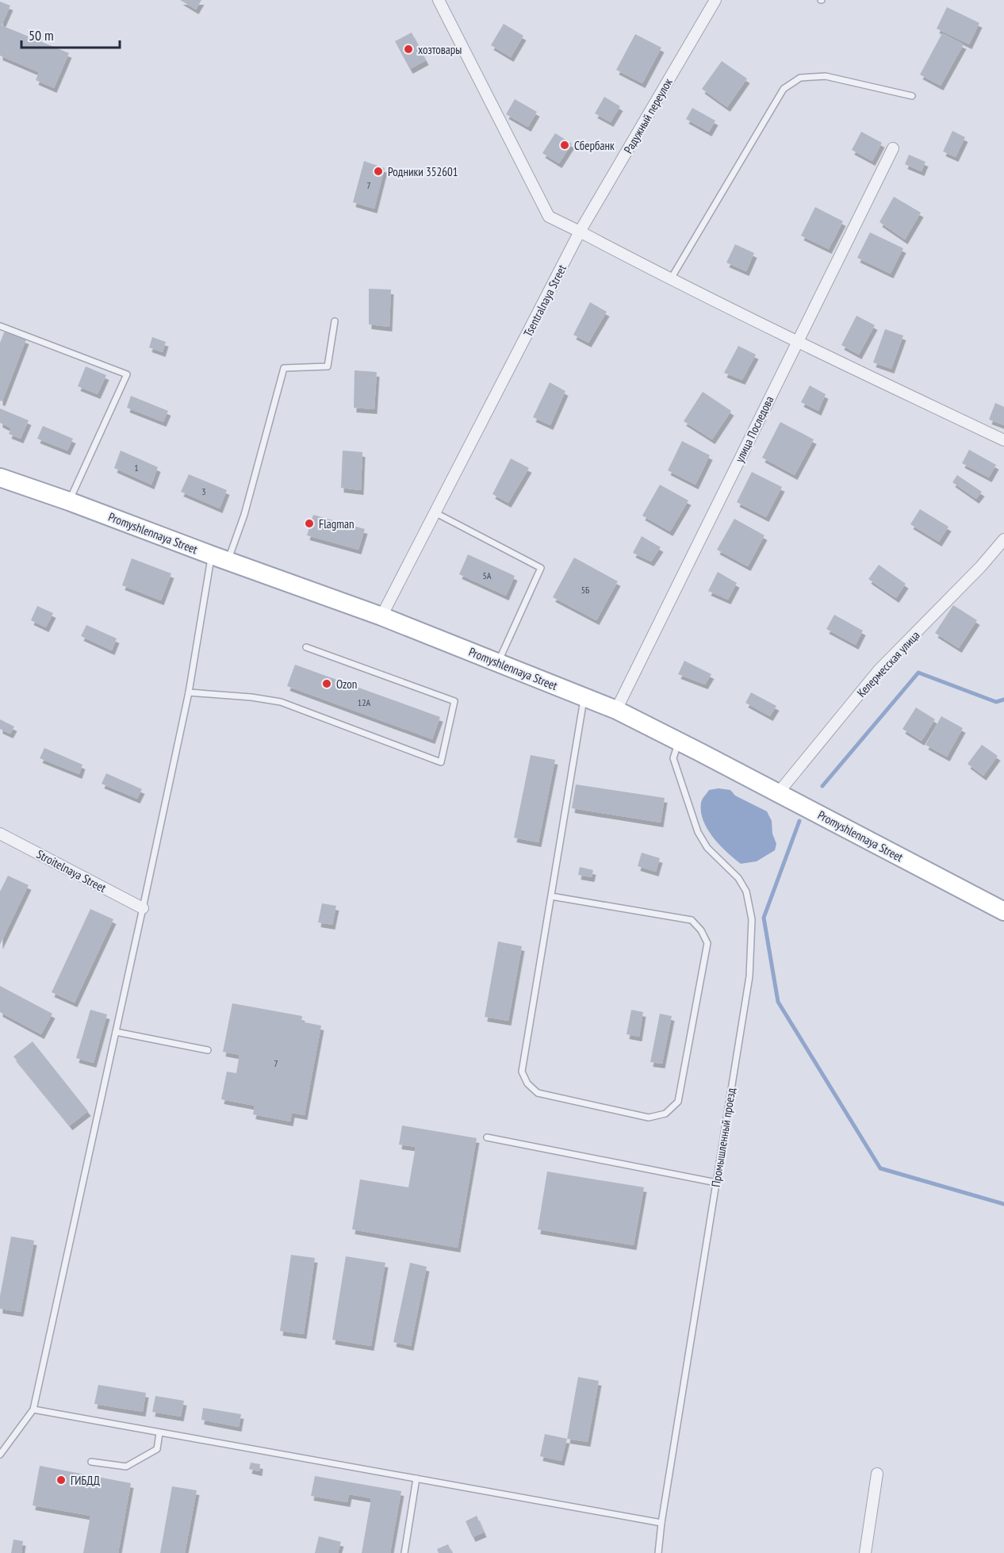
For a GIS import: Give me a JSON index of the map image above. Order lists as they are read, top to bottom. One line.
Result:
{"streets":{"main road":["Promyshlennaya Street"],"street":["Радужный переулок","Tsentralnaya Street","улица Последова","Келермесская улица","Stroitelnaya Street"],"lane":["Промышленный проезд"]},"crossings":[["Радужный переулок","Tsentralnaya Street"],["Tsentralnaya Street","Promyshlennaya Street"],["улица Последова","Promyshlennaya Street"],["Promyshlennaya Street","Келермесская улица"],["Promyshlennaya Street","Промышленный проезд"]],"places":["хозтовары","Сбербанк","Родники 352601","Flagman","Ozon","ГИБДД"],"house_numbers":["7","1","3","5А","5Б","12А","7"],"scale_bar":"50 m"}
